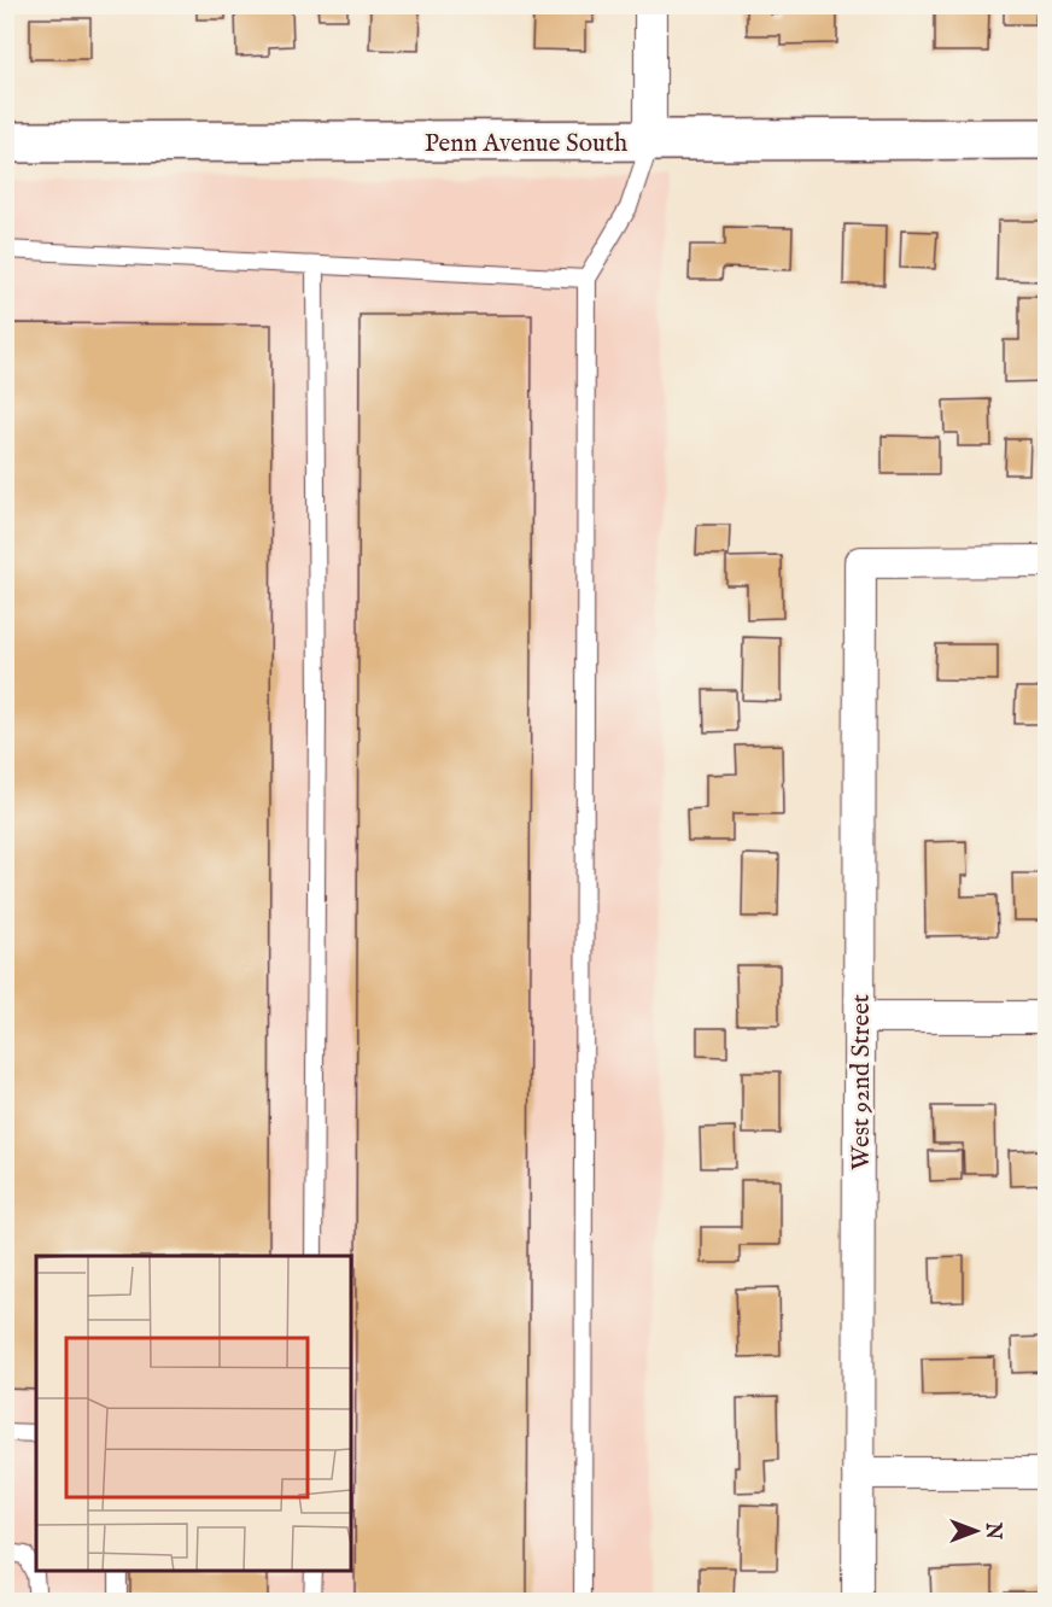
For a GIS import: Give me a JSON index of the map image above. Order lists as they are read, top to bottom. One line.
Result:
{"streets":{"main road":["Penn Avenue South"],"street":["West 92nd Street"]},"north":"right"}
